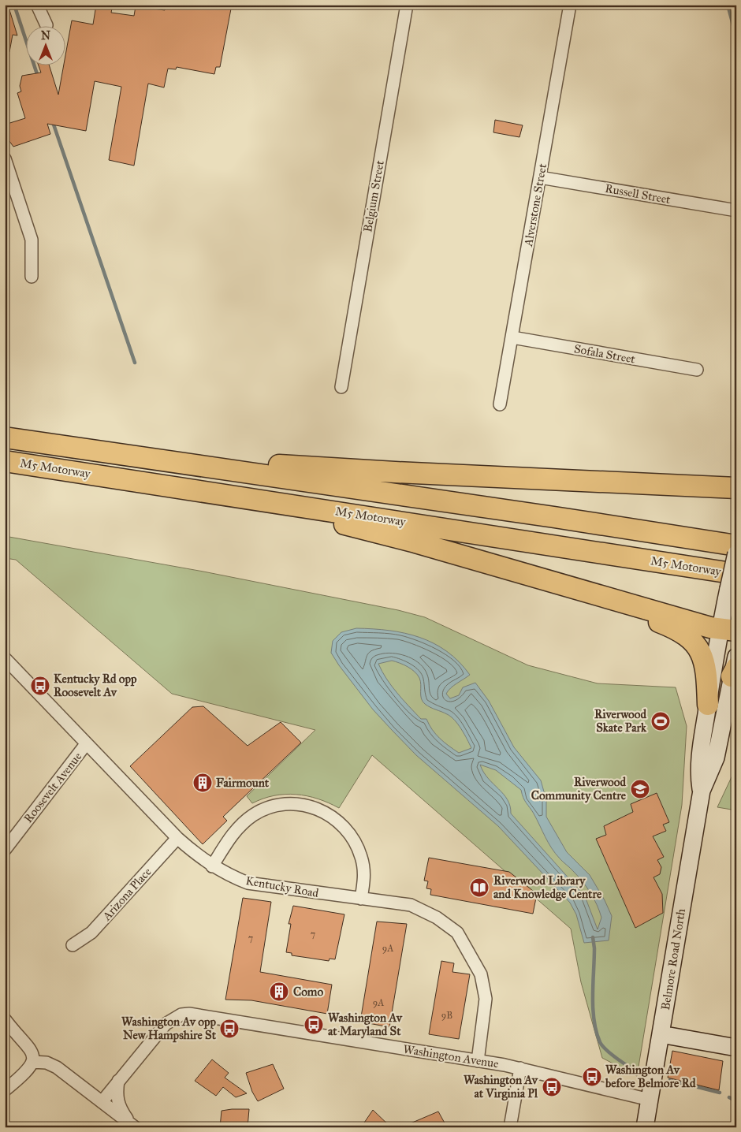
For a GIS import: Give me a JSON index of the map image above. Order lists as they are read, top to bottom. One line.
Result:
{"streets":{"highway":["M5 Motorway"],"main road":["Belmore Road North"],"street":["Russell Street","Belgium Street","Alverstone Street","Sofala Street","Roosevelt Avenue","Kentucky Road","Arizona Place","Washington Avenue"]},"crossings":[["Russell Street","Alverstone Street"],["Alverstone Street","Sofala Street"],["M5 Motorway","Belmore Road North"],["Roosevelt Avenue","Kentucky Road"],["Kentucky Road","Arizona Place"],["Kentucky Road","Washington Avenue"],["Belmore Road North","Washington Avenue"]],"places":{"bus stop":["Kentucky Rd opp Roosevelt Av","Washington Av at Maryland St","Washington Av opp New Hampshire St","Washington Av before Belmore Rd","Washington Av at Virginia Pl"],"sports":["Riverwood Skate Park"],"building":["Fairmount","Como"],"school or university":["Riverwood Community Centre"],"library":["Riverwood Library and Knowledge Centre"]},"house_numbers":["7","7","9A","9A","9B"],"north":"top"}
